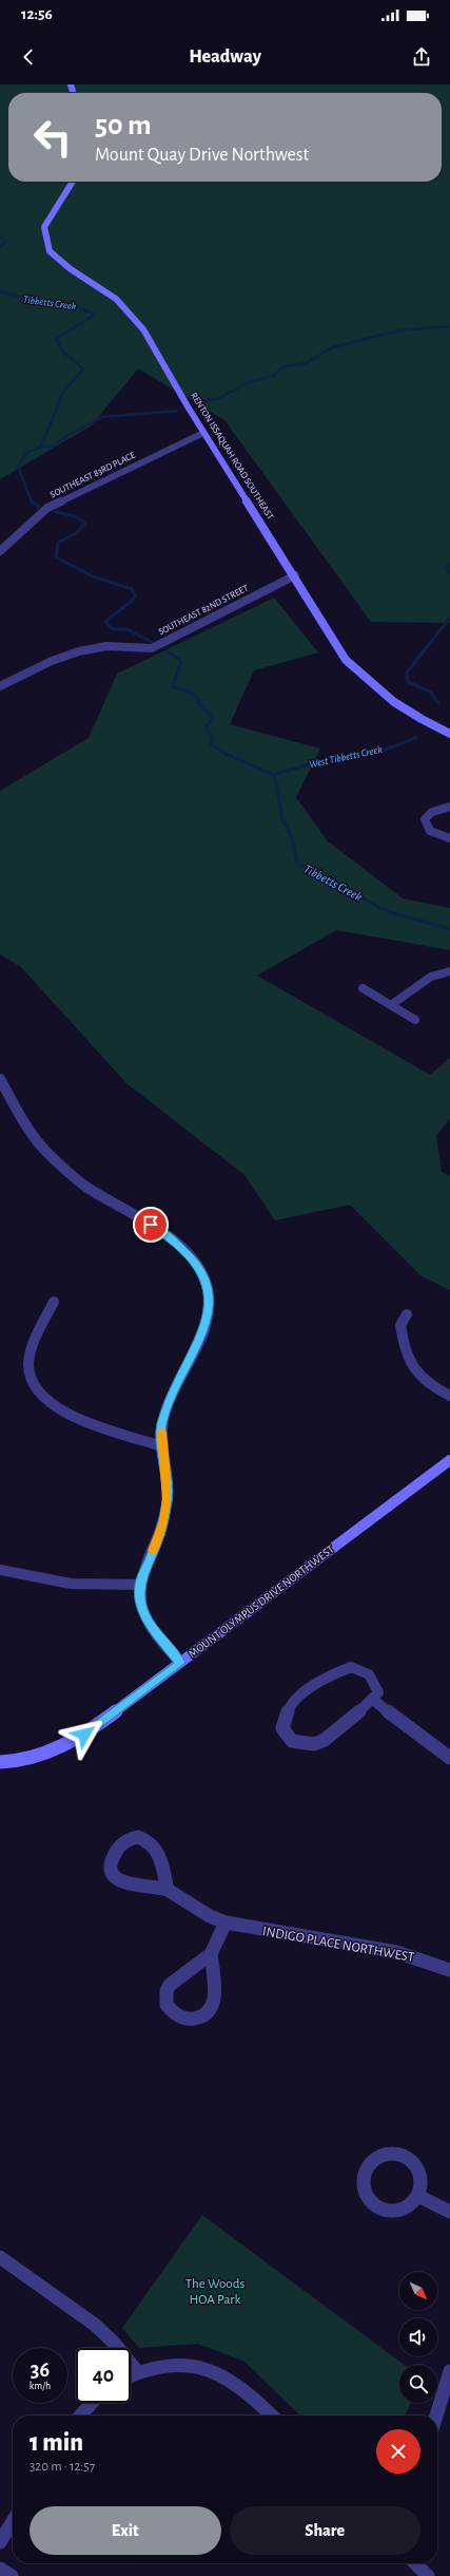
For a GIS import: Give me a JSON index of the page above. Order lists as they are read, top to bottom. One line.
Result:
{"streets":{"main road":["RENTON ISSAQUAH ROAD SOUTHEAST","MOUNT OLYMPUS DRIVE NORTHWEST"],"street":["SOUTHEAST 83RD PLACE","SOUTHEAST 82ND STREET","INDIGO PLACE NORTHWEST"]},"crossings":[["RENTON ISSAQUAH ROAD SOUTHEAST","SOUTHEAST 83RD PLACE"],["RENTON ISSAQUAH ROAD SOUTHEAST","SOUTHEAST 82ND STREET"]],"water":["Tibbetts Creek","West Tibbetts Creek"],"parks":["The Woods HOA Park"],"north":"bottom right","page":{"status":"12:56","header":"Headway","turn":["50 m","Mount Quay Drive Northwest"],"speed":"36 km/h","limit":"40","heading":["1 min","320 m · 12:57"],"buttons":["Exit","Share"]}}
